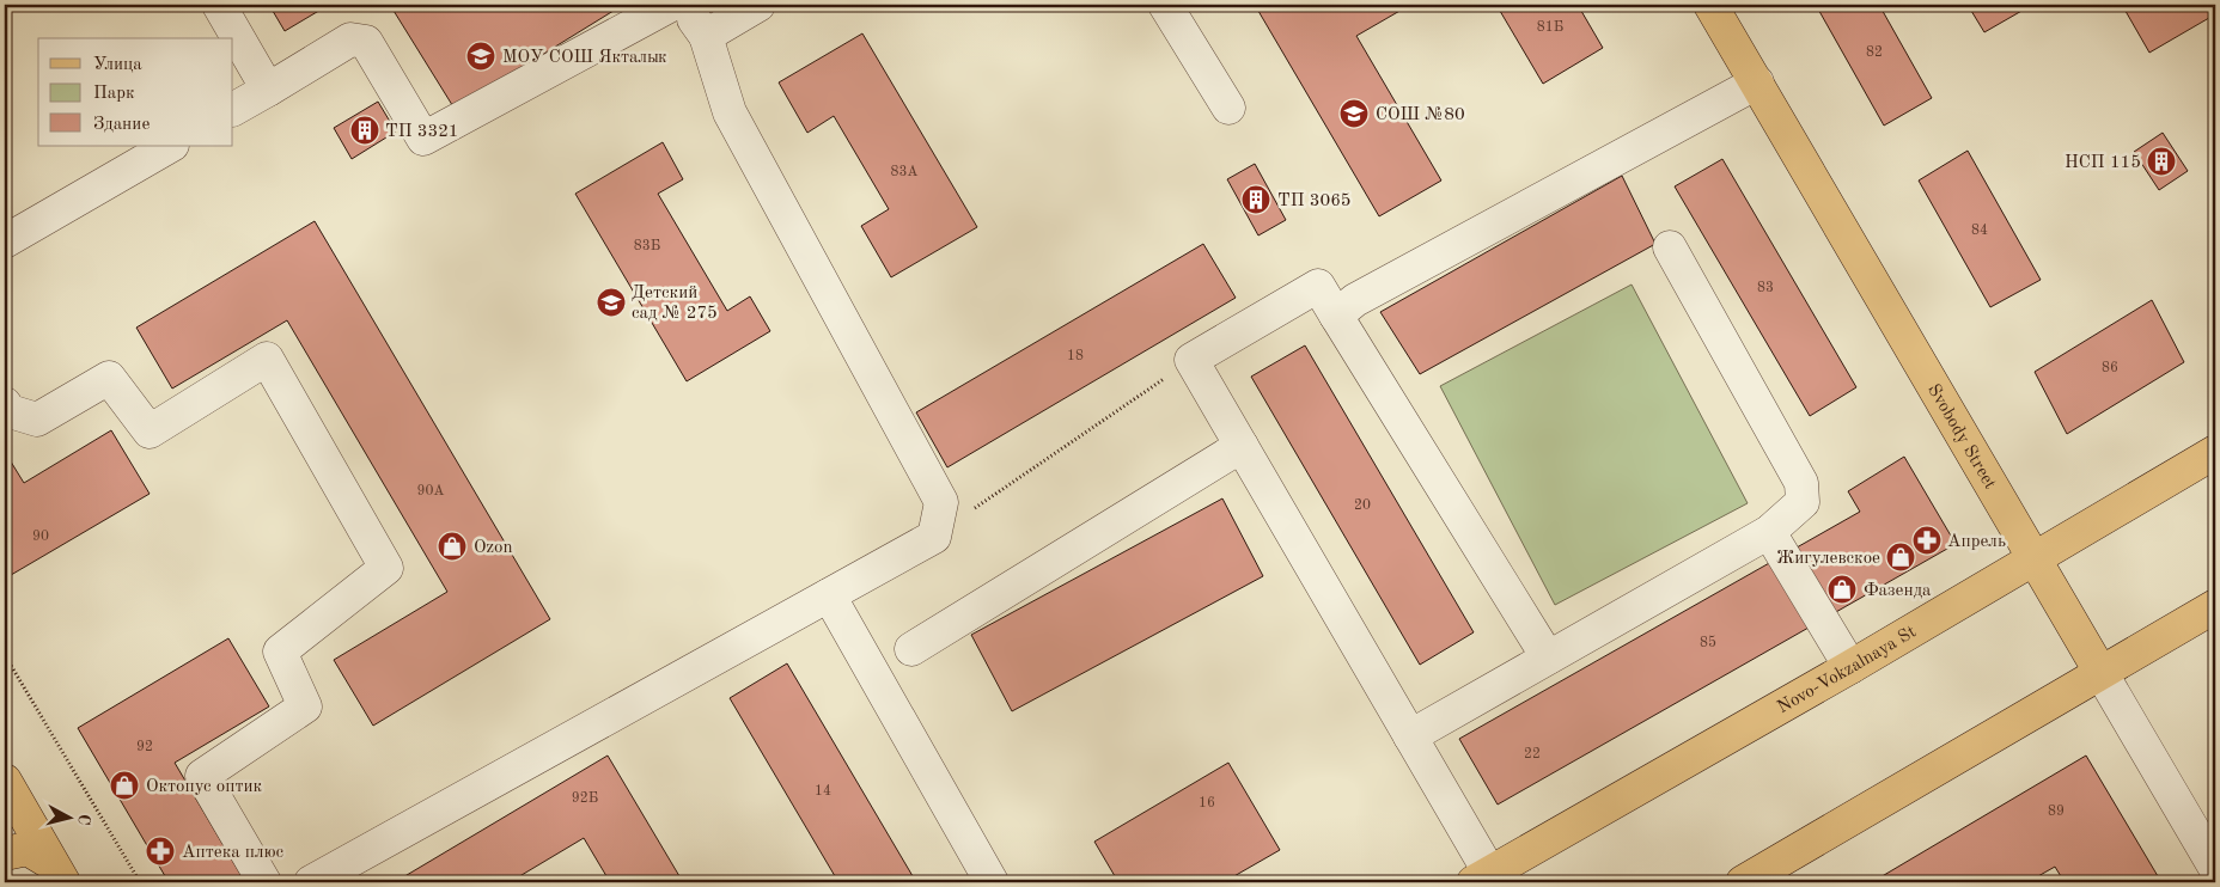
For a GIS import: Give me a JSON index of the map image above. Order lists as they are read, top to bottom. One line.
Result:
{"streets":{"main road":["Svobody Street","Novo-Vokzalnaya St"]},"crossings":[["Svobody Street","Novo-Vokzalnaya St"]],"places":{"school or university":["МОУ СОШ Якталык","СОШ №80","Детский сад № 275"],"building":["ТП 3321","НСП 115","ТП 3065"],"pharmacy":["Апрель","Аптека плюс"],"shop":["Ozon","Жигулевское","Фазенда","Октопус оптик"]},"house_numbers":["81Б","82","83А","84","83Б","83","18","86","90А","20","90","85","92","22","14","92Б","16","89"],"legend":["Улица","Парк","Здание"],"north":"right"}
